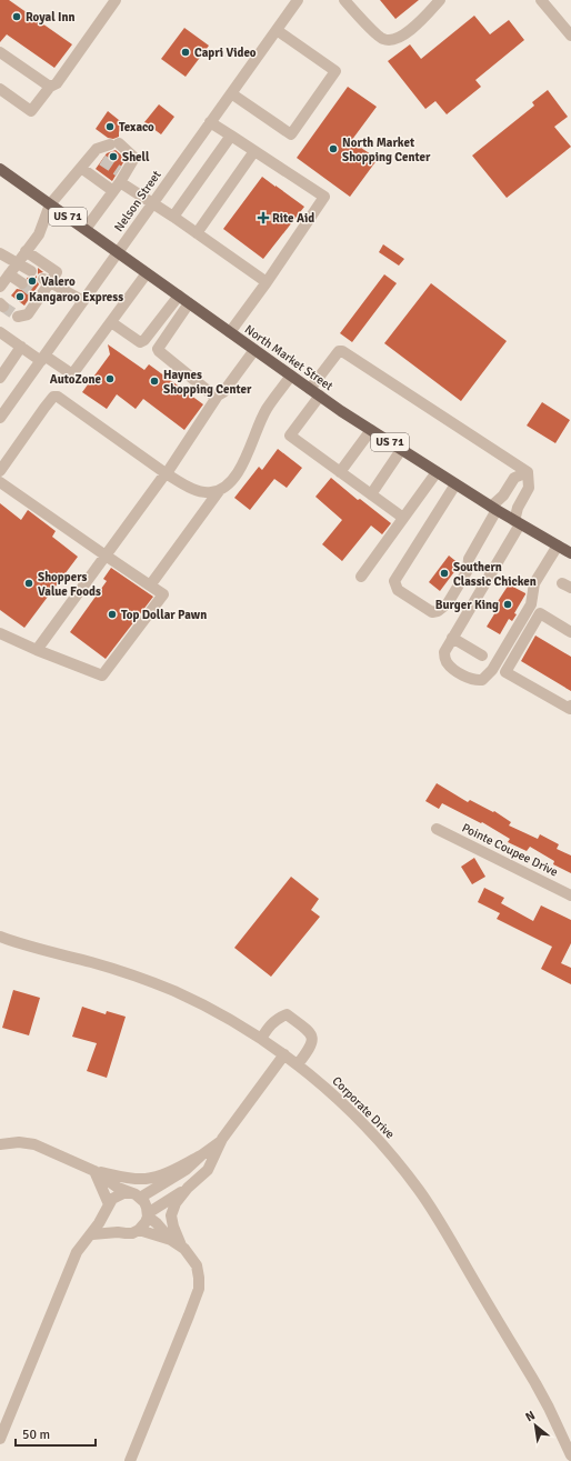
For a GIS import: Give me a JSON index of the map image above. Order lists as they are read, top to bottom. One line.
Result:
{"streets":{"main road":["US 71","North Market Street"],"street":["Nelson Street","Pointe Coupee Drive","Corporate Drive"]},"crossings":[["Nelson Street","North Market Street"]],"places":{"other":["Royal Inn","Capri Video","Texaco","North Market Shopping Center","Shell","Valero","Kangaroo Express","AutoZone","Haynes Shopping Center","Southern Classic Chicken","Shoppers Value Foods","Burger King","Top Dollar Pawn"],"health":["Rite Aid"]},"scale_bar":"50 m","north":"top left"}
